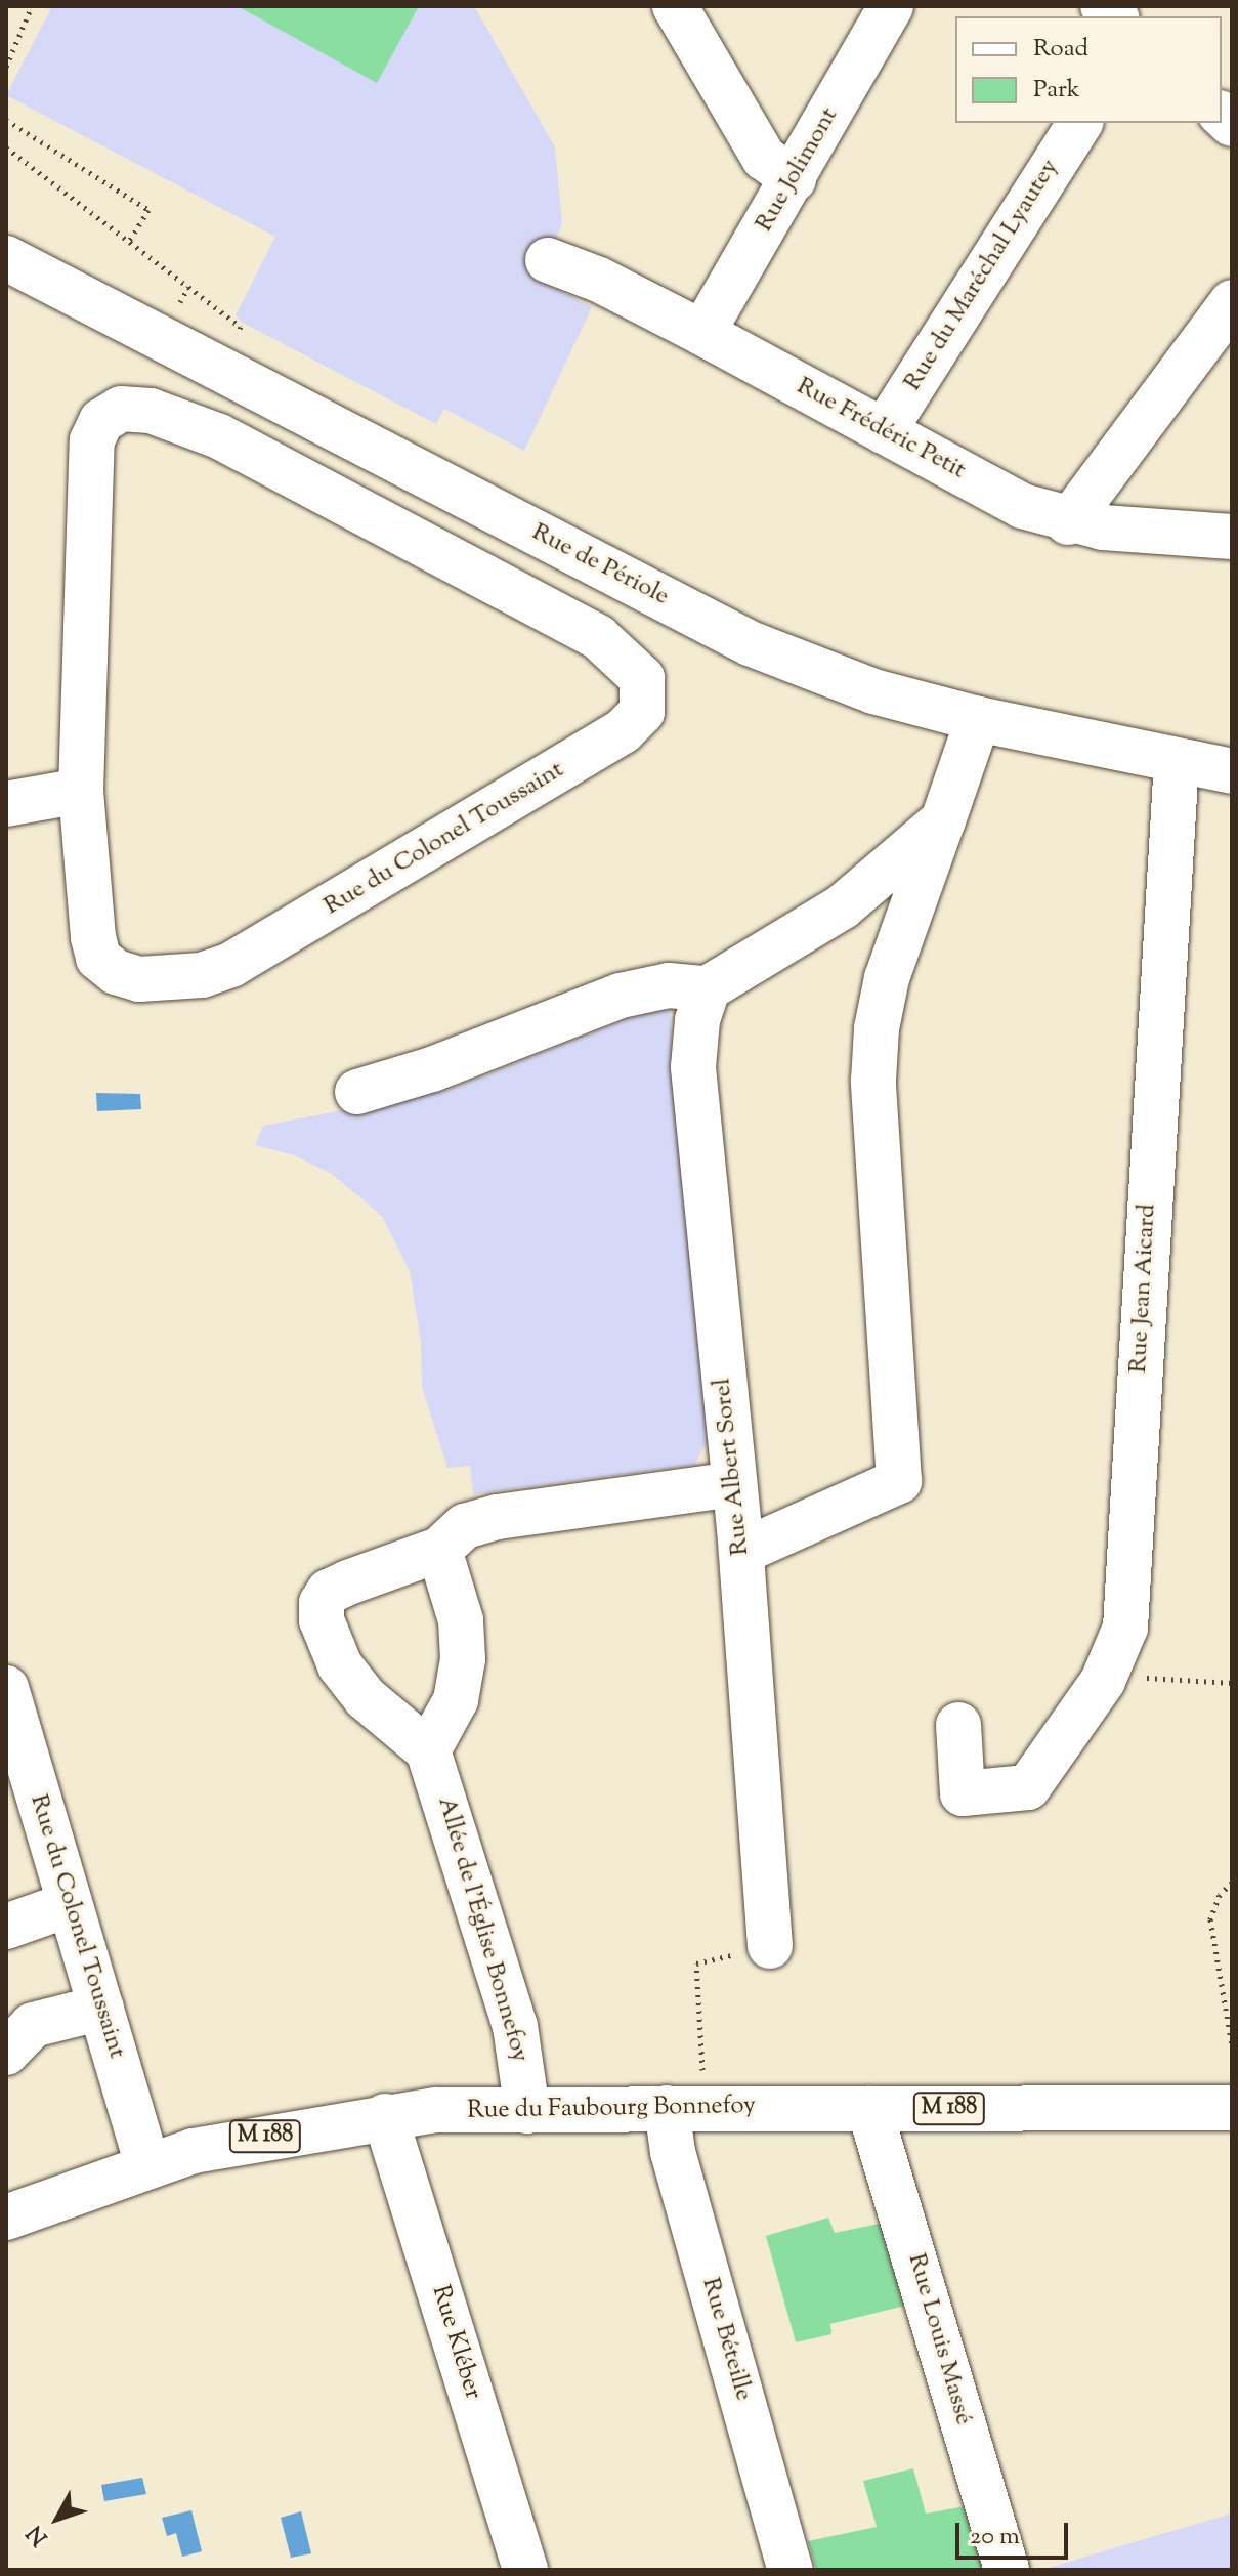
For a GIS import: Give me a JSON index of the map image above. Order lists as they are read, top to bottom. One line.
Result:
{"streets":{"street":["Rue Jolimont","Rue du Maréchal Lyautey","Rue Frédéric Petit","Rue de Périole","Rue du Colonel Toussaint","Rue Jean Aicard","Rue Albert Sorel","Allée de l'Église Bonnefoy","Rue du Faubourg Bonnefoy","M 188","Rue Béteille","Rue Louis Massé","Rue Kléber"]},"crossings":[["Rue Jolimont","Rue Frédéric Petit"],["Rue du Maréchal Lyautey","Rue Frédéric Petit"],["Rue de Périole","Rue Jean Aicard"],["Rue du Colonel Toussaint","Rue du Faubourg Bonnefoy"],["Allée de l'Église Bonnefoy","Rue du Faubourg Bonnefoy"],["Rue du Faubourg Bonnefoy","Rue Béteille"],["Rue du Faubourg Bonnefoy","Rue Louis Massé"],["Rue du Faubourg Bonnefoy","Rue Kléber"]],"legend":["Road","Park"],"scale_bar":"20 m","north":"bottom left"}
